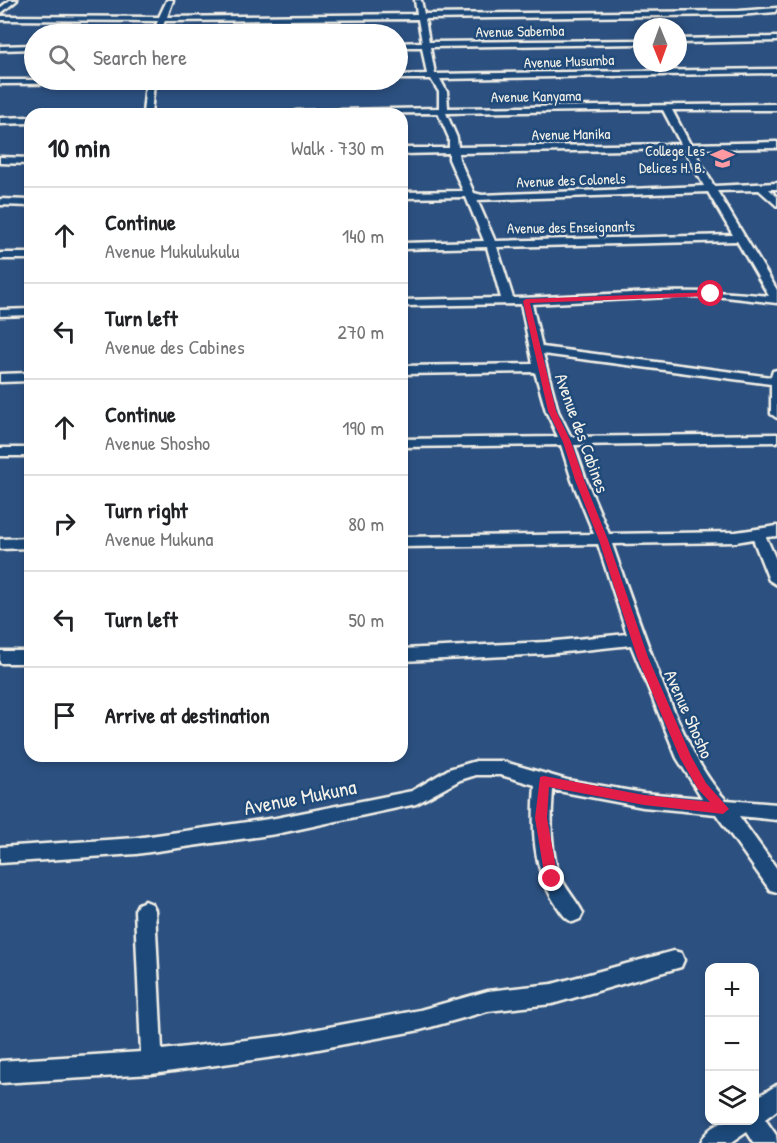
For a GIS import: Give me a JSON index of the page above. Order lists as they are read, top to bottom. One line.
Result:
{"streets":{"street":["Avenue Sabemba","Avenue Musumba","Avenue Kanyama","Avenue Manika","Avenue des Colonels","Avenue des Enseignants","Avenue des Cabines","Avenue Shosho","Avenue Mukuna"]},"crossings":[["Avenue des Cabines","Avenue Shosho"],["Avenue Shosho","Avenue Mukuna"]],"places":{"school or university":["College Les Delices H. B."]},"north":"bottom","page":{"search":"Search here","heading":["10 min","Walk · 730 m"],"list":[["Continue","Avenue Mukulukulu","140 m"],["Turn left","Avenue des Cabines","270 m"],["Continue","Avenue Shosho","190 m"],["Turn right","Avenue Mukuna","80 m"],["Turn left","50 m"],"Arrive at destination"],"map_buttons":["+","−"]}}
